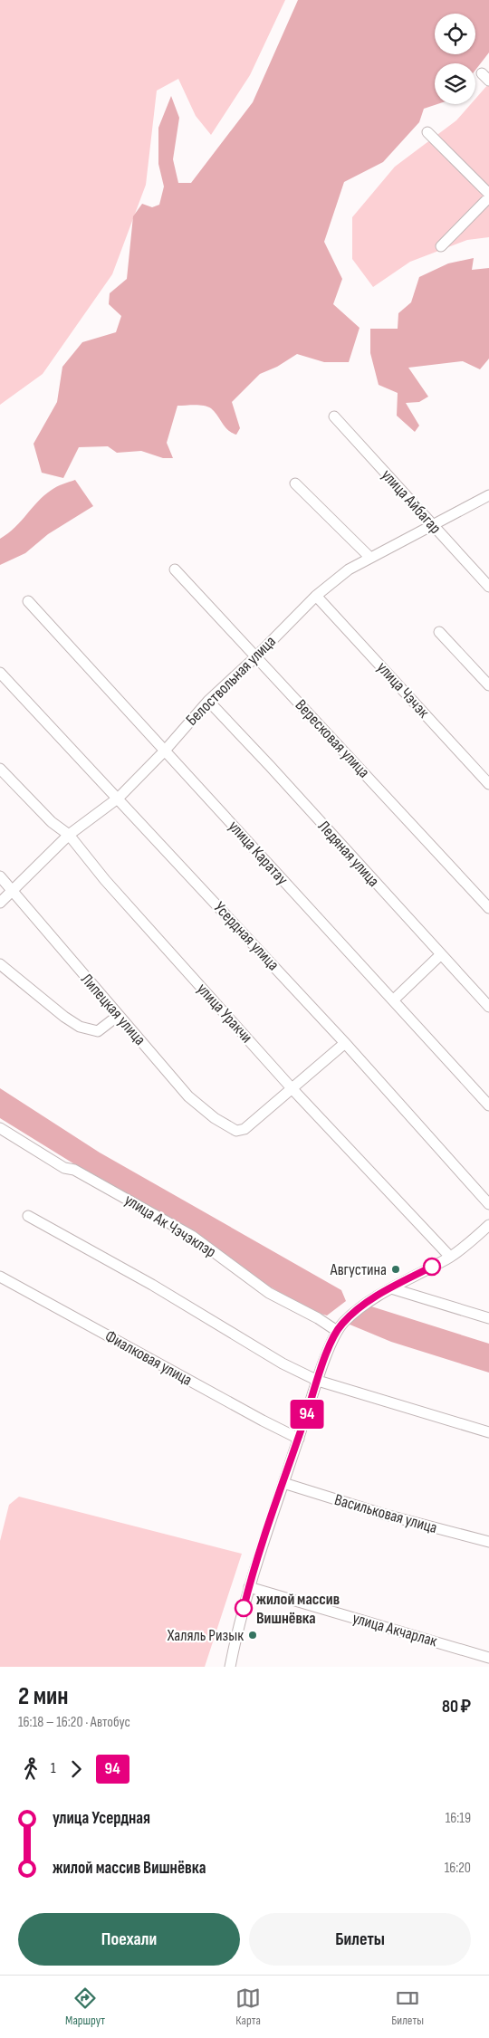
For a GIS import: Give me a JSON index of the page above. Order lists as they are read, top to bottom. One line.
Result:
{"streets":{"street":["улица Айбагар","Белоствольная улица","улица Чэчэк","Вересковая улица","улица Каратау","Ледяная улица","Усердная улица","Липецкая улица","улица Уракчи","улица Ак Чэчэклэр","Фиалковая улица","Васильковая улица","улица Акчарлак"]},"crossings":[["улица Айбагар","Белоствольная улица"],["Белоствольная улица","улица Чэчэк"],["Белоствольная улица","Вересковая улица"],["Белоствольная улица","улица Каратау"],["Белоствольная улица","Ледяная улица"],["Белоствольная улица","Усердная улица"],["Белоствольная улица","Липецкая улица"],["Белоствольная улица","улица Уракчи"],["Липецкая улица","улица Уракчи"]],"places":["Августина","жилой массив Вишнёвка","Халяль Ризык"],"lines":["bus line 94"],"page":{"on_map":"94","heading":["2 мин","16:18 – 16:20 · Автобус","80 ₽"],"legs":["1","94"],"list":[{"name":"улица Усердная","value":"16:19"},{"name":"жилой массив Вишнёвка","value":"16:20"}],"buttons":["Поехали","Билеты"],"tabs":["Маршрут","Карта","Билеты"]}}
